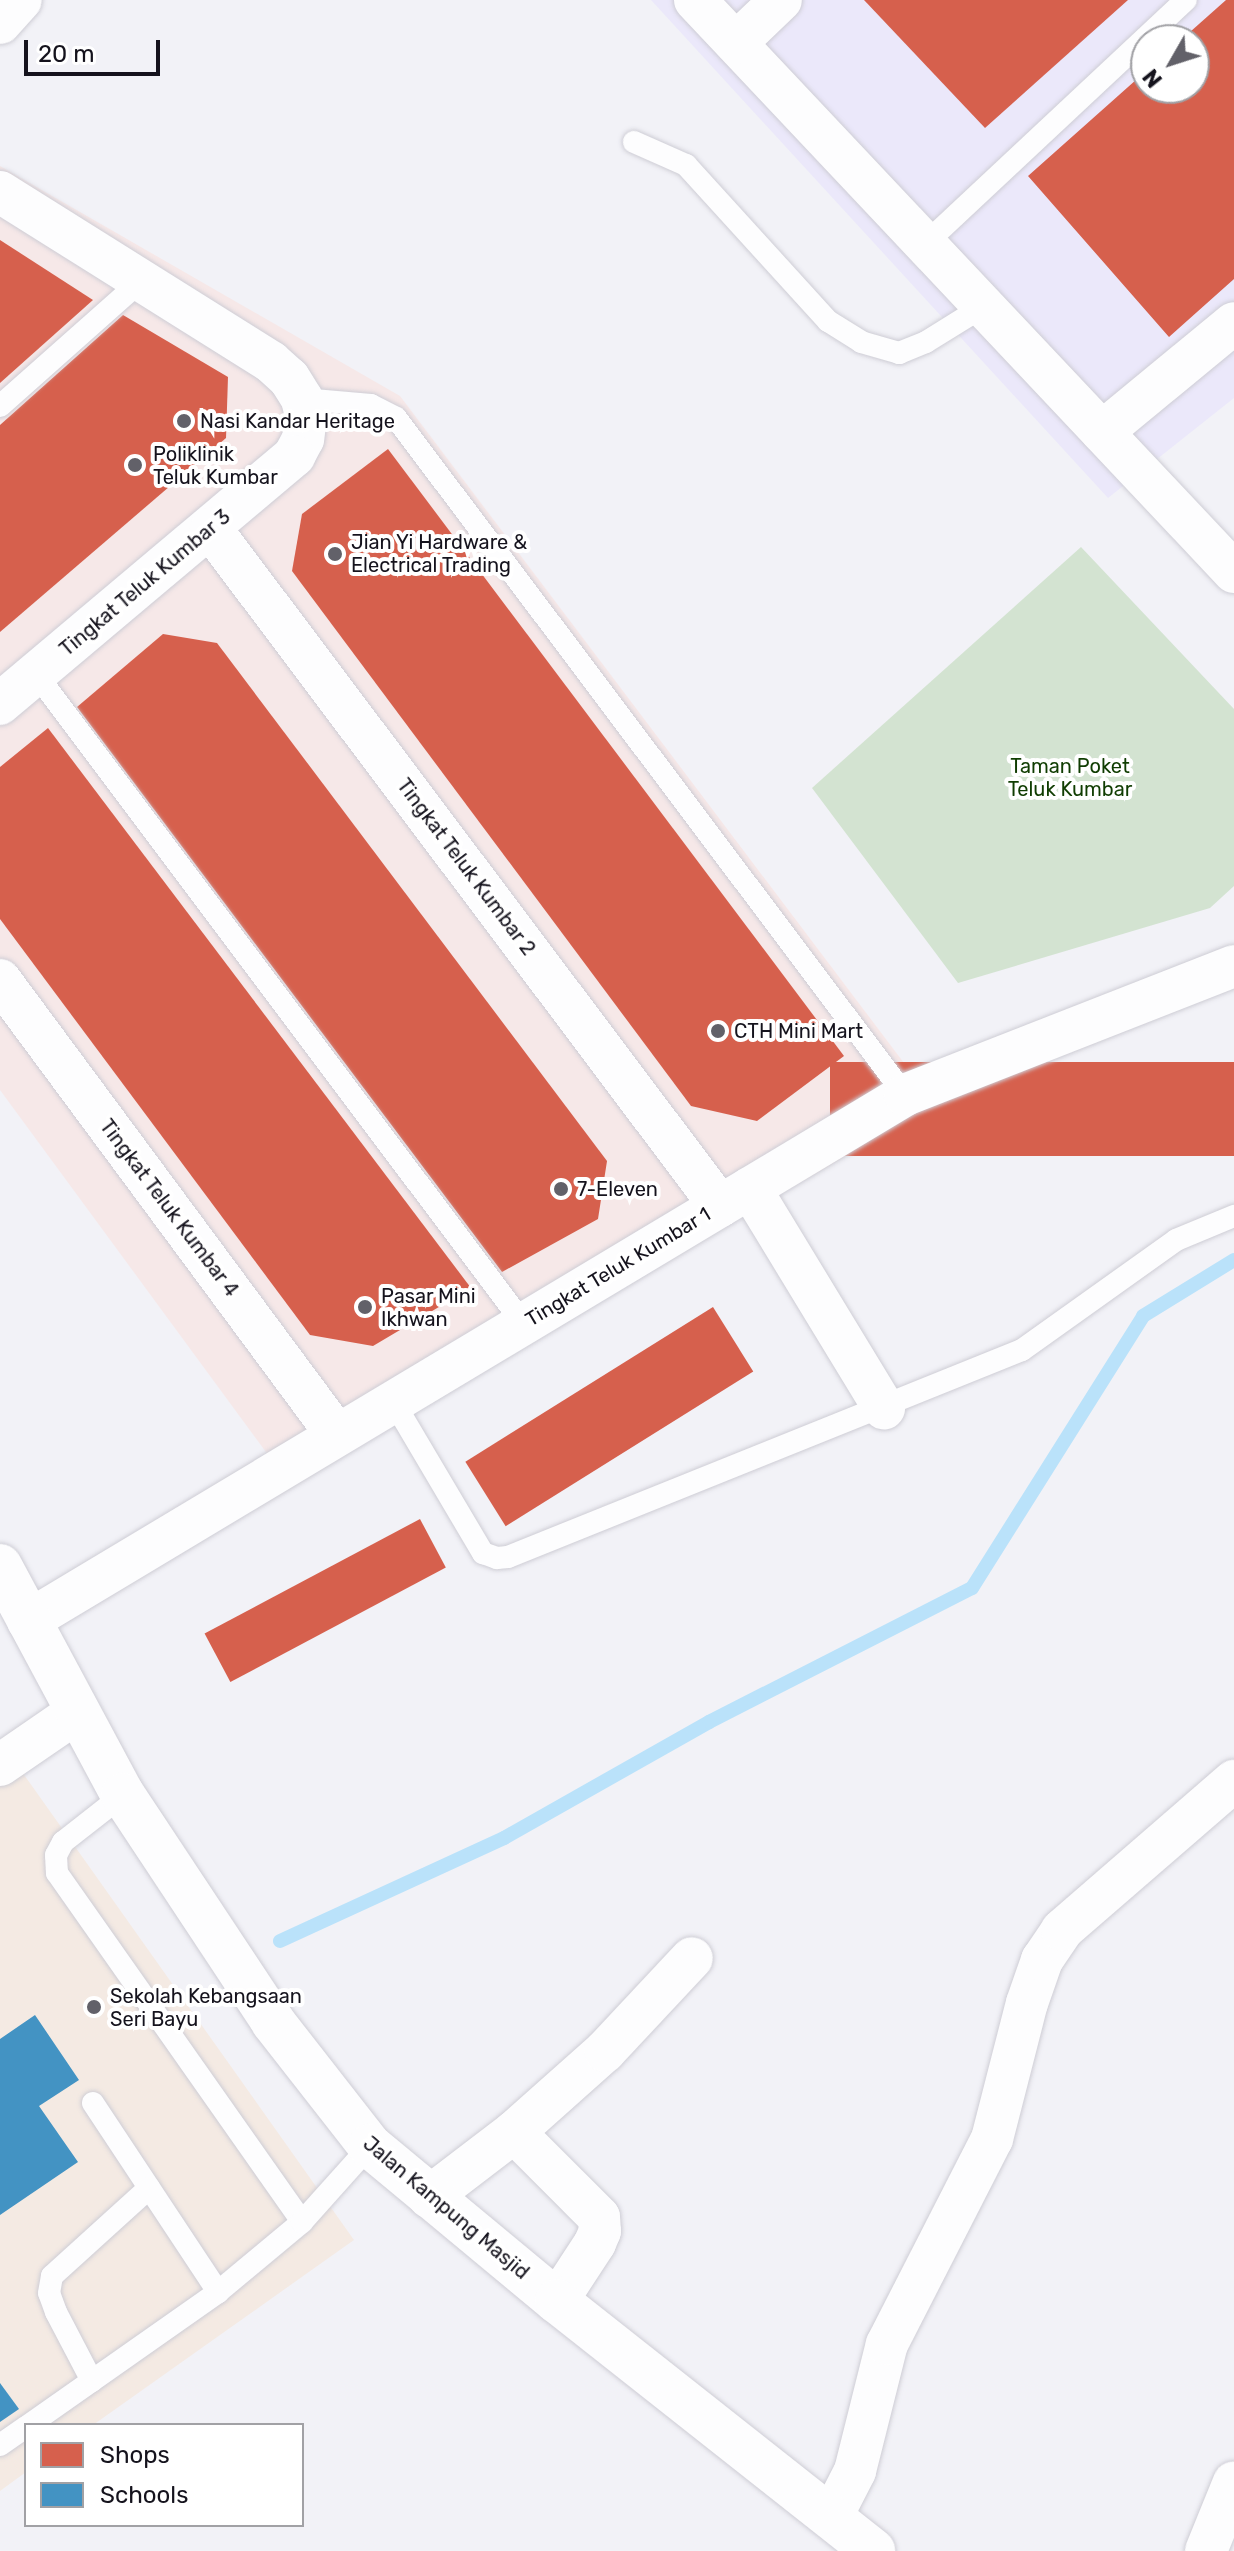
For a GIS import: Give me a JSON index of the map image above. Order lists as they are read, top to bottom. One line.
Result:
{"streets":{"street":["Tingkat Teluk Kumbar 3","Tingkat Teluk Kumbar 2","Tingkat Teluk Kumbar 4","Tingkat Teluk Kumbar 1","Jalan Kampung Masjid"]},"crossings":[["Tingkat Teluk Kumbar 3","Tingkat Teluk Kumbar 2"],["Tingkat Teluk Kumbar 2","Tingkat Teluk Kumbar 1"],["Tingkat Teluk Kumbar 4","Tingkat Teluk Kumbar 1"],["Tingkat Teluk Kumbar 1","Jalan Kampung Masjid"]],"parks":["Taman Poket Teluk Kumbar"],"places":["Nasi Kandar Heritage","Poliklinik Teluk Kumbar","Jian Yi Hardware & Electrical Trading","CTH Mini Mart","7-Eleven","Pasar Mini Ikhwan","Sekolah Kebangsaan Seri Bayu"],"legend":["Shops","Schools"],"scale_bar":"20 m","north":"bottom left"}
